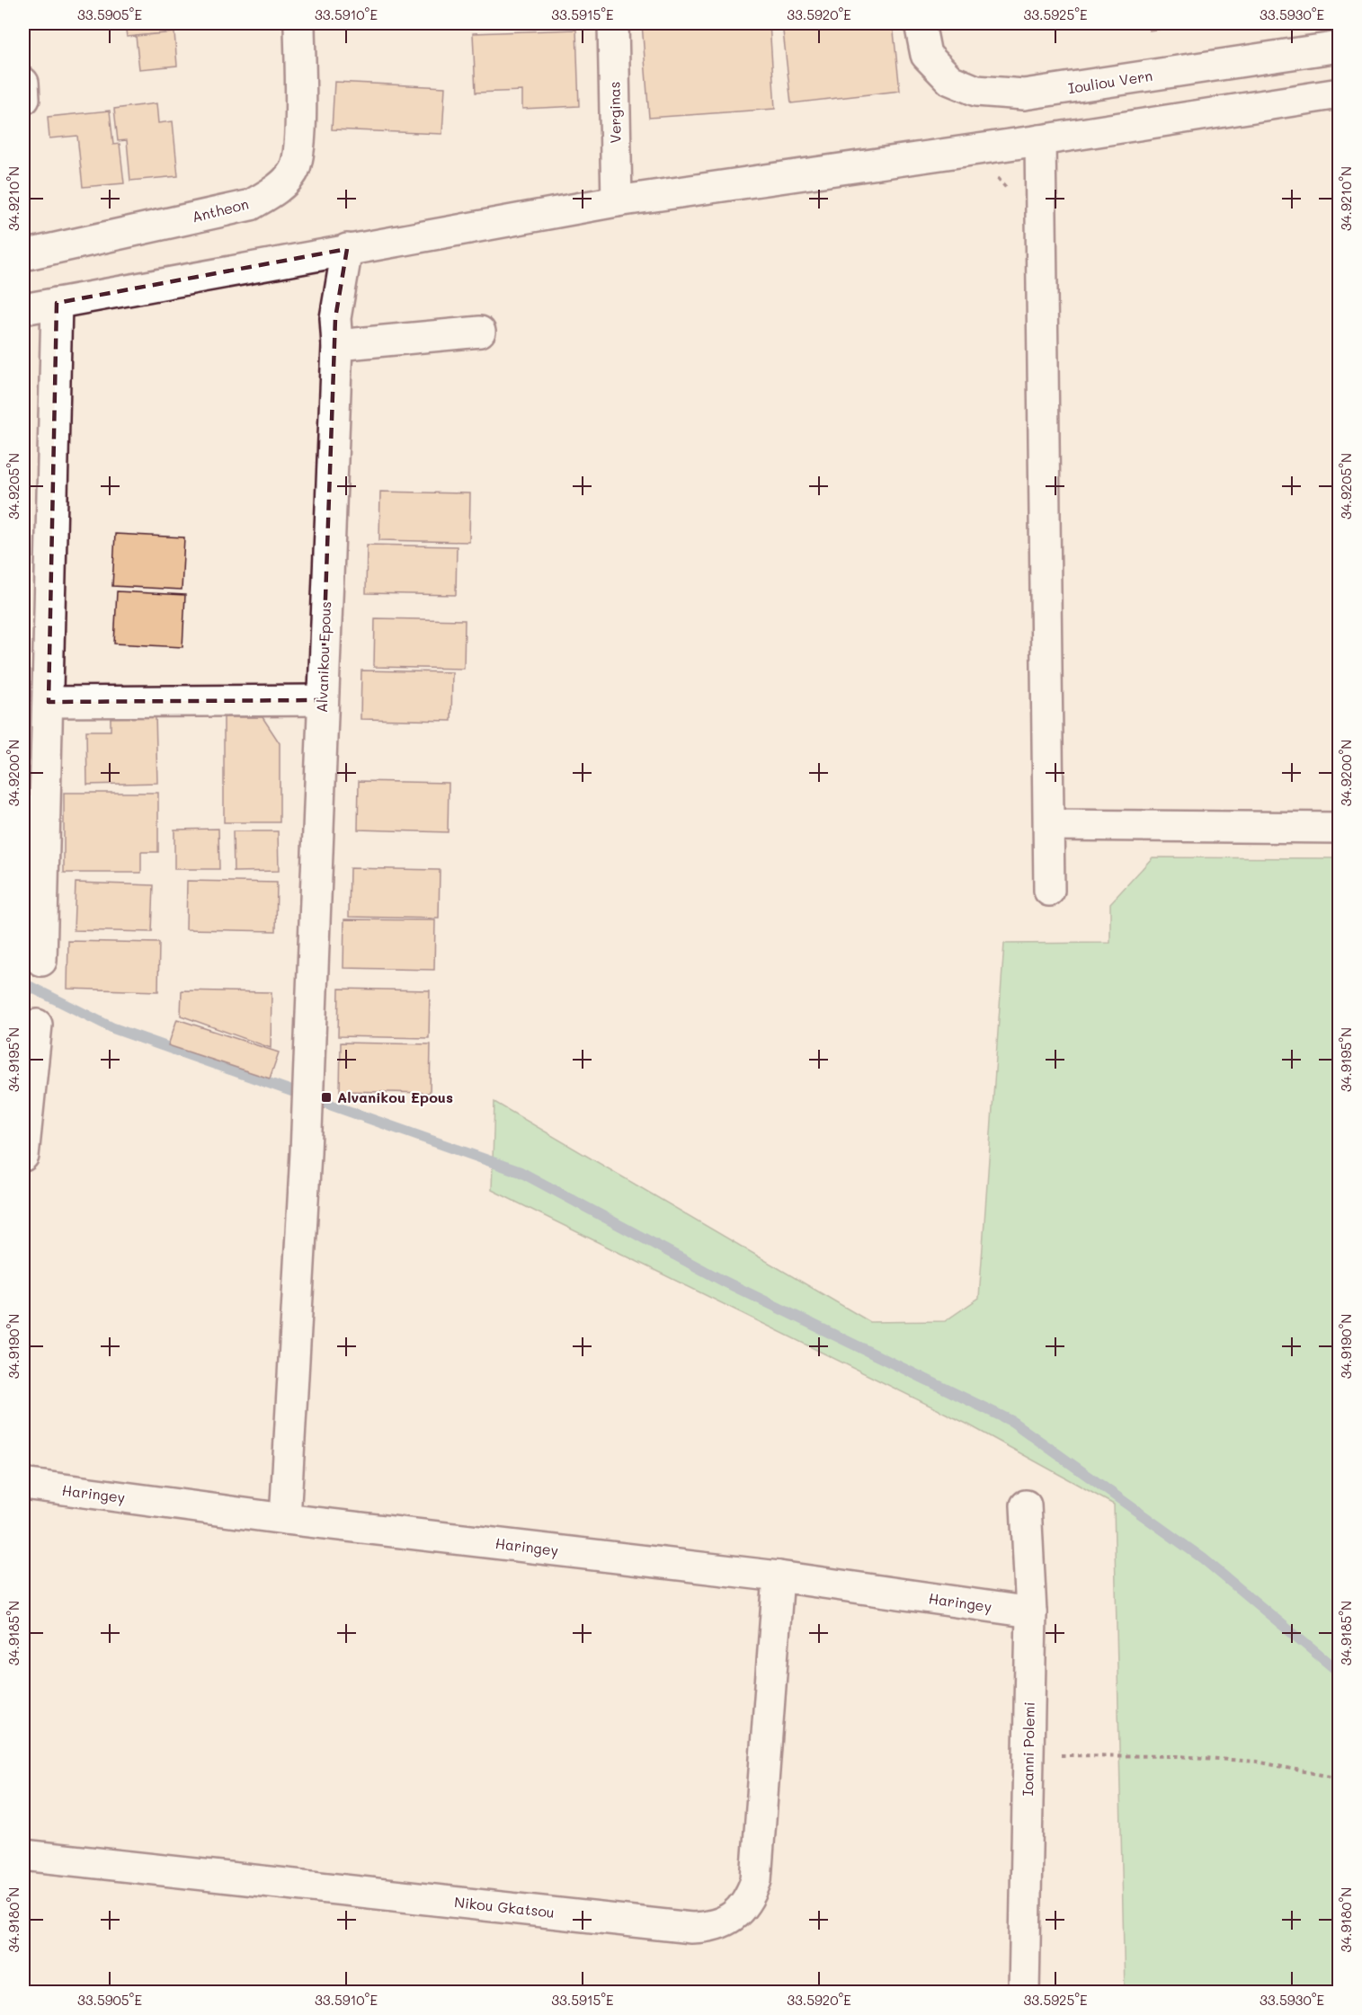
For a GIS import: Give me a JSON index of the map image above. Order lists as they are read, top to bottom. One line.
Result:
{"streets":{"street":["Iouliou Vern","Verginas","Antheon","Alvanikou Epous","Haringey","Ioanni Polemi","Nikou Gkatsou"]},"crossings":[["Alvanikou Epous","Haringey"],["Haringey","Ioanni Polemi"],["Haringey","Nikou Gkatsou"]],"places":{"transit":["Alvanikou Epous"]},"coordinates":["33.5905°E","33.5910°E","33.5915°E","33.5920°E","33.5925°E","33.5930°E","34.9210°N","34.9205°N","34.9200°N","34.9195°N","34.9190°N","34.9185°N","34.9180°N"]}
